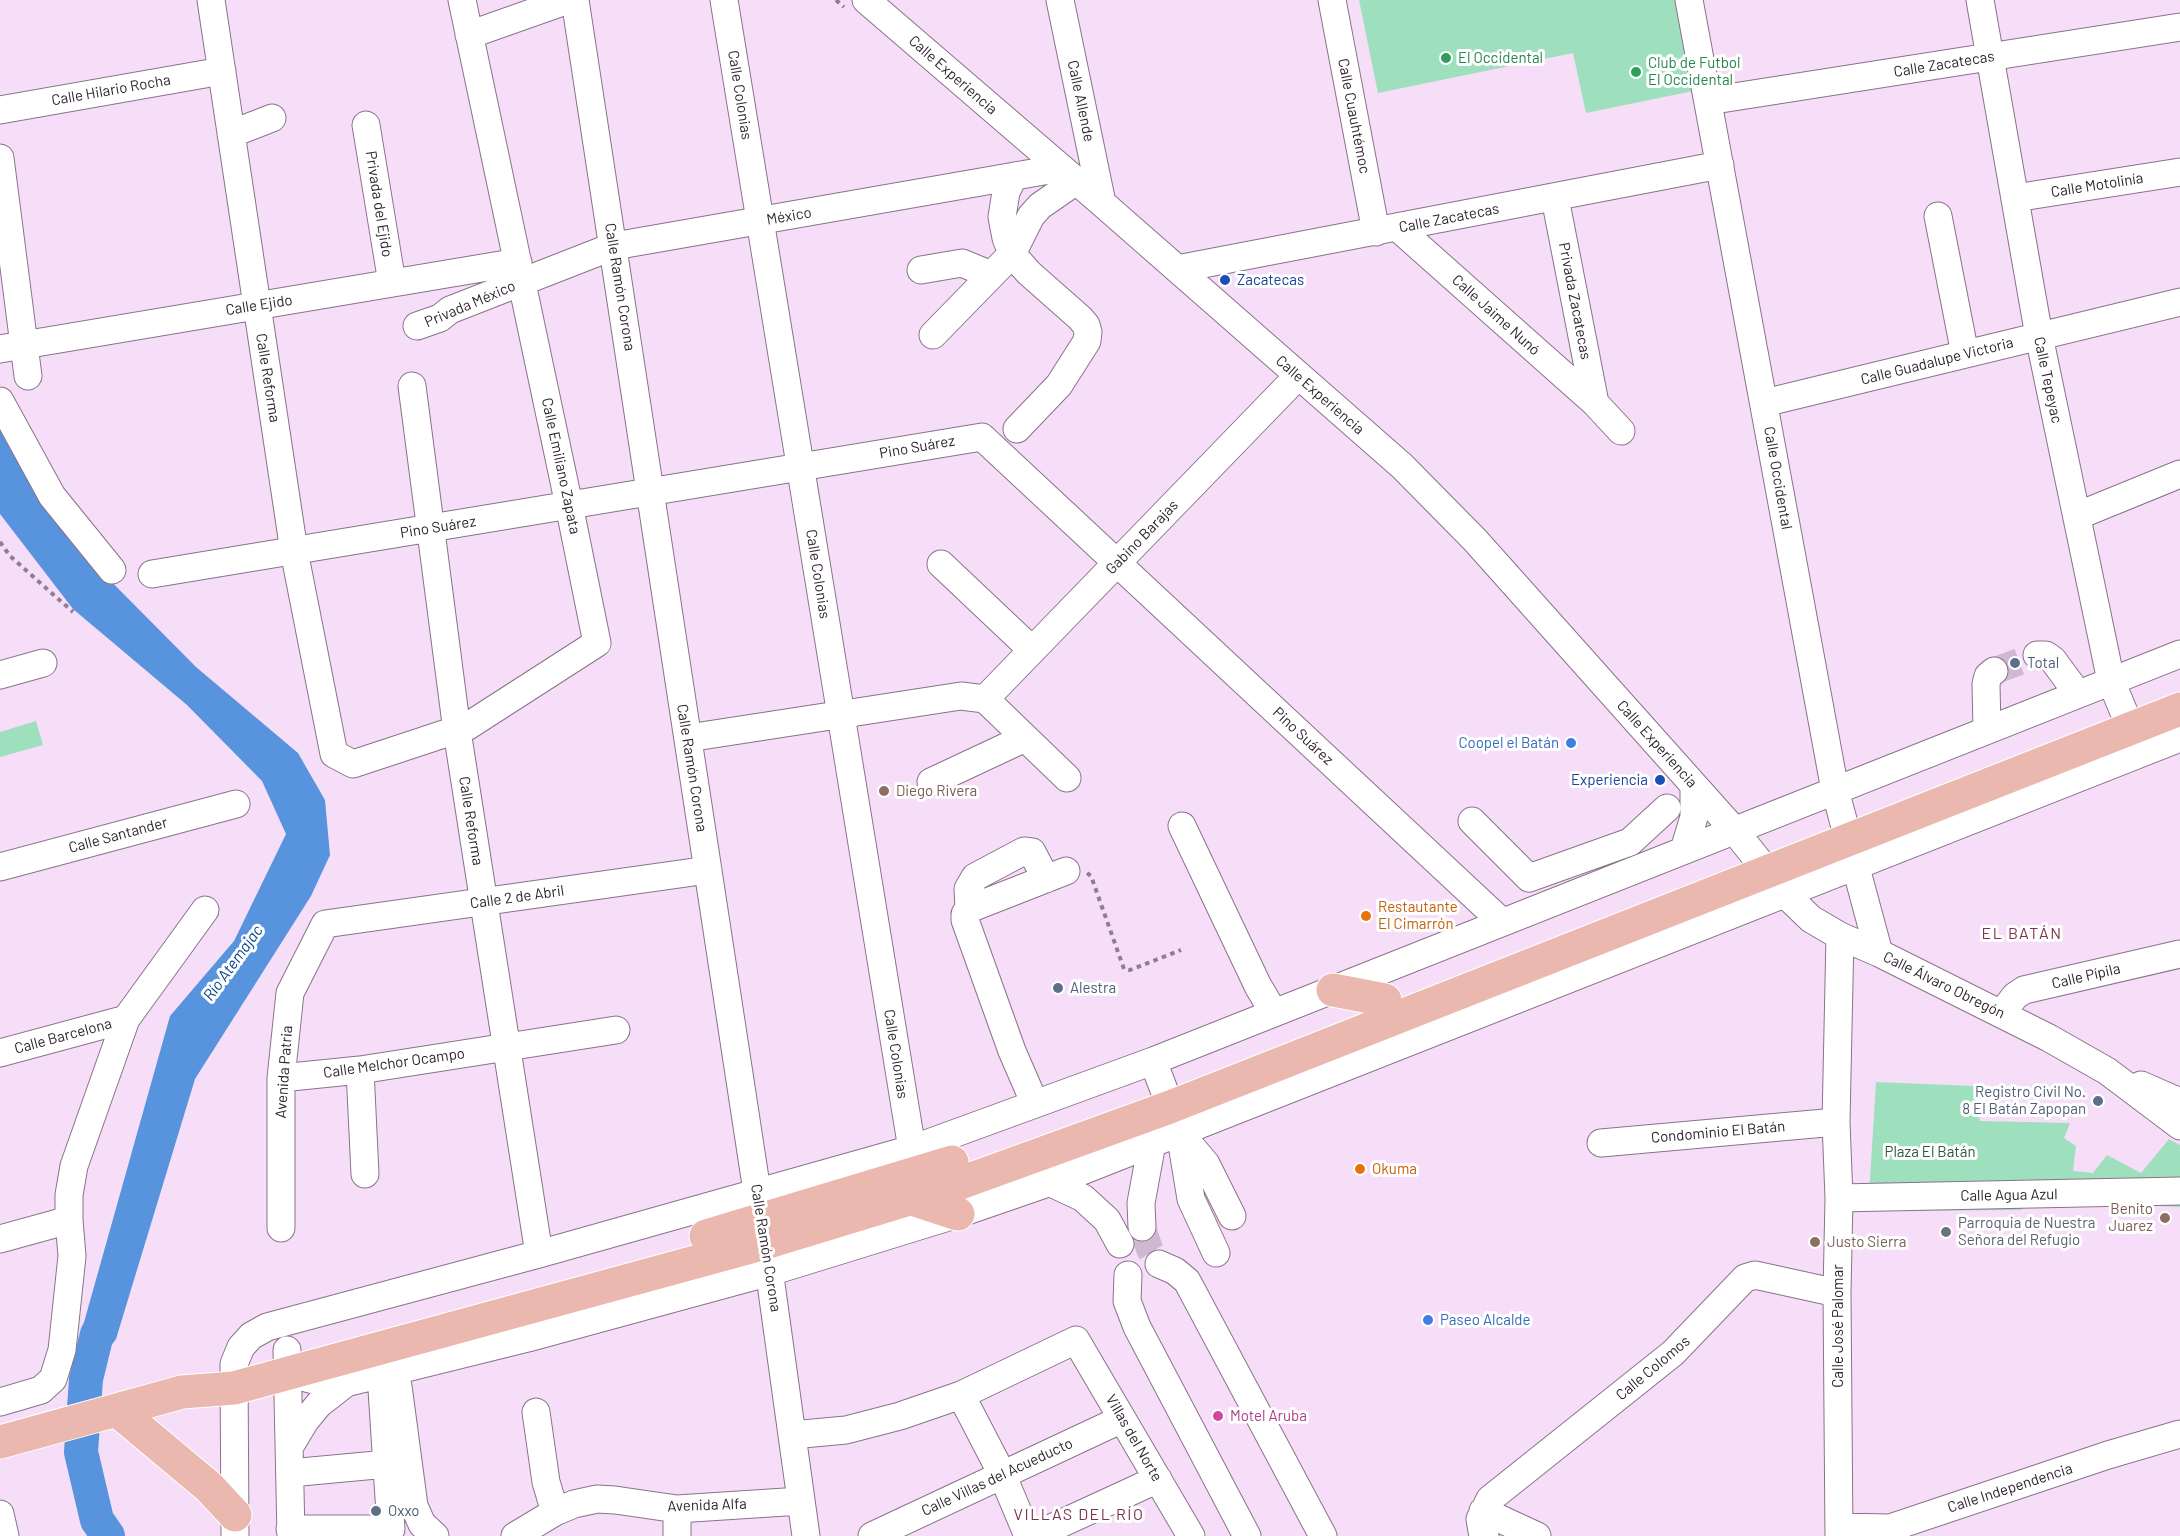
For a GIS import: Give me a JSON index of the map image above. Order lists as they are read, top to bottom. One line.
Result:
{"streets":{"street":["Calle Zacatecas","Calle Experiencia","Calle Hilario Rocha","Calle Colonias","Calle Allende","Calle Cuauhtémoc","Calle Motolinía","Privada del Ejido","México","Calle Ramón Corona","Privada Zacatecas","Privada México","Calle Ejido","Calle Jaime Nunó","Calle Guadalupe Victoria","Calle Reforma","Calle Tepeyac","Pino Suárez","Calle Emiliano Zapata","Calle Occidental","Gabino Barajas","Calle Santander","Calle 2 de Abril","Calle Pípila","Calle Álvaro Obregón","Calle Barcelona","Calle Melchor Ocampo","Avenida Patria","Condominio El Batán","Calle Agua Azul","Calle José Palomar","Calle Colomos","Villas del Norte","Calle Villas del Acueducto","Calle Independencia","Avenida Alfa"]},"crossings":[["Calle Zacatecas","Calle Experiencia"],["Calle Zacatecas","Calle Cuauhtémoc"],["Calle Zacatecas","Privada Zacatecas"],["Calle Zacatecas","Calle Jaime Nunó"],["Calle Zacatecas","Calle Tepeyac"],["Calle Zacatecas","Calle Occidental"],["Calle Experiencia","Calle Allende"],["Calle Experiencia","México"],["Calle Experiencia","Gabino Barajas"],["Calle Experiencia","Calle Álvaro Obregón"],["Calle Hilario Rocha","Calle Reforma"],["Calle Colonias","México"],["Calle Colonias","Pino Suárez"],["Calle Cuauhtémoc","Calle Jaime Nunó"],["Calle Motolinía","Calle Tepeyac"],["Privada del Ejido","Calle Ejido"],["México","Calle Ramón Corona"],["México","Privada México"],["México","Calle Ejido"],["México","Calle Emiliano Zapata"],["Calle Ramón Corona","Pino Suárez"],["Calle Ramón Corona","Calle 2 de Abril"],["Calle Ramón Corona","Avenida Alfa"],["Privada Zacatecas","Calle Jaime Nunó"],["Privada México","Calle Ejido"],["Privada México","Calle Emiliano Zapata"],["Calle Ejido","Calle Reforma"],["Calle Ejido","Calle Emiliano Zapata"],["Calle Guadalupe Victoria","Calle Tepeyac"],["Calle Guadalupe Victoria","Calle Occidental"],["Calle Reforma","Pino Suárez"],["Calle Reforma","Calle Emiliano Zapata"],["Calle Reforma","Calle 2 de Abril"],["Calle Reforma","Calle Melchor Ocampo"],["Pino Suárez","Calle Emiliano Zapata"],["Pino Suárez","Gabino Barajas"],["Calle Occidental","Calle Álvaro Obregón"],["Calle 2 de Abril","Avenida Patria"],["Calle Pípila","Calle Álvaro Obregón"],["Calle Álvaro Obregón","Calle José Palomar"],["Calle Melchor Ocampo","Avenida Patria"],["Condominio El Batán","Calle José Palomar"],["Calle Agua Azul","Calle José Palomar"],["Calle José Palomar","Calle Colomos"],["Calle José Palomar","Calle Independencia"],["Villas del Norte","Calle Villas del Acueducto"]],"districts":["EL BATÁN","VILLAS DEL RÍO"],"water":["Río Atemajac"],"parks":["Plaza El Batán"],"places":["El Occidental","Club de Futbol El Occidental","Zacatecas","Total","Coopel el Batán","Experiencia","Diego Rivera","Restautante El Cimarrón","Alestra","Registro Civil No. 8 El Batán Zapopan","Okuma","Benito Juarez","Parroquia de Nuestra Señora del Refugio","Justo Sierra","Paseo Alcalde","Motel Aruba","Oxxo"]}
